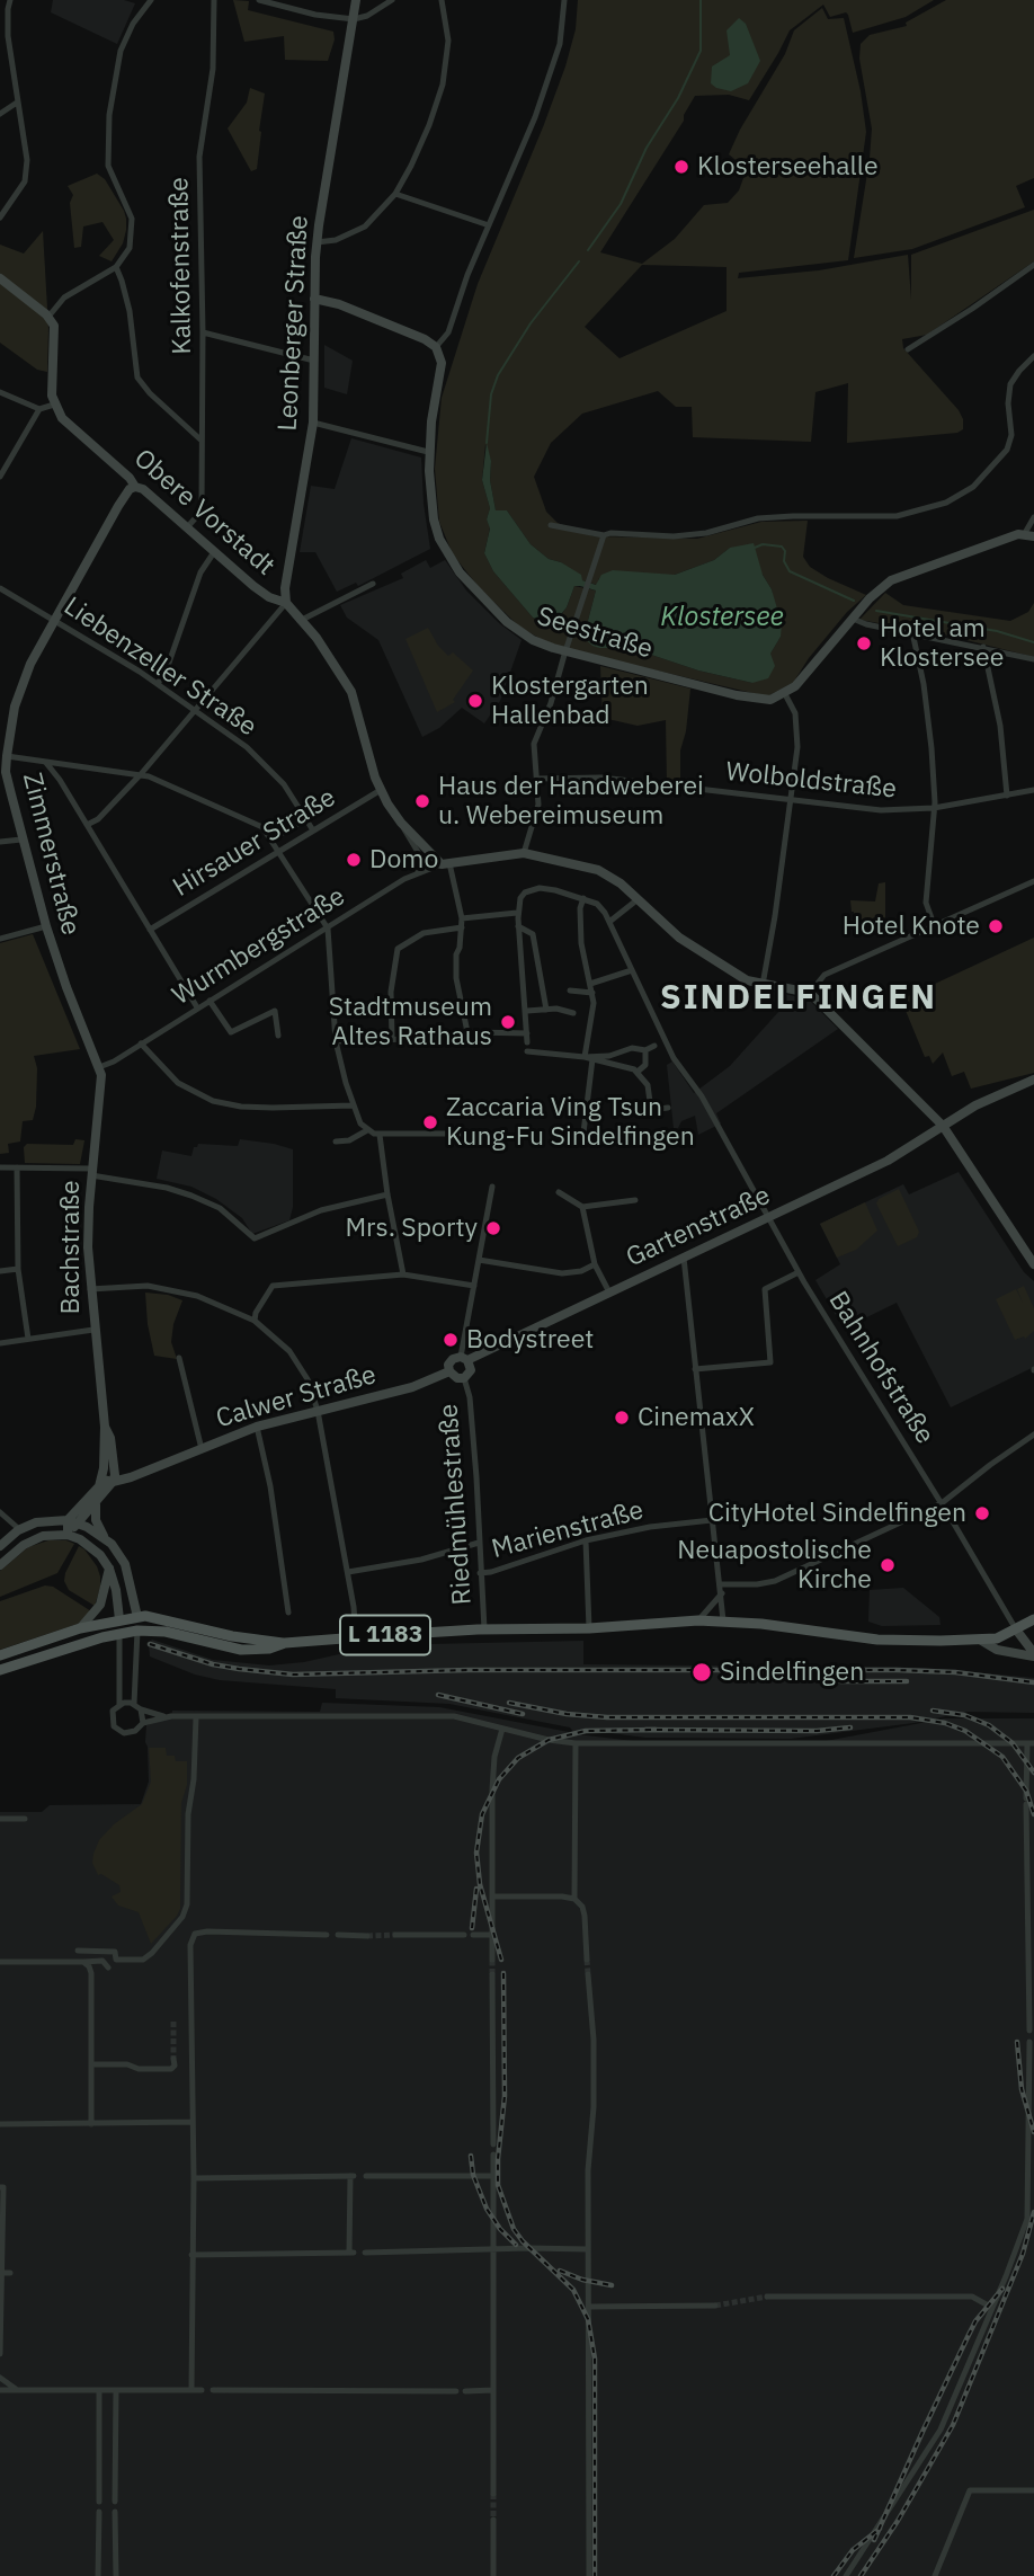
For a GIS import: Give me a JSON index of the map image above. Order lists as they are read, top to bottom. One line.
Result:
{"streets":{"main road":["Leonberger Straße","Obere Vorstadt","Seestraße","Zimmerstraße","Gartenstraße","Bachstraße","Calwer Straße","L 1183"],"street":["Kalkofenstraße","Liebenzeller Straße","Wolboldstraße","Hirsauer Straße","Wurmbergstraße","Bahnhofstraße","Riedmühlestraße","Marienstraße"]},"crossings":[["Kalkofenstraße","Obere Vorstadt"],["Leonberger Straße","Obere Vorstadt"],["Obere Vorstadt","Hirsauer Straße"],["Obere Vorstadt","Zimmerstraße"],["Obere Vorstadt","Wurmbergstraße"],["Liebenzeller Straße","Hirsauer Straße"],["Liebenzeller Straße","Zimmerstraße"],["Zimmerstraße","Wurmbergstraße"],["Zimmerstraße","Bachstraße"],["Wurmbergstraße","Bachstraße"],["Gartenstraße","Bahnhofstraße"],["Gartenstraße","Calwer Straße"],["Gartenstraße","Riedmühlestraße"],["Bachstraße","Calwer Straße"],["Bahnhofstraße","L 1183"],["Calwer Straße","Riedmühlestraße"],["Riedmühlestraße","Marienstraße"],["Riedmühlestraße","L 1183"]],"districts":["SINDELFINGEN"],"water":["Klostersee"],"places":["Klosterseehalle","Hotel am Klostersee","Klostergarten Hallenbad","Haus der Handweberei u. Webereimuseum","Domo","Hotel Knote","Stadtmuseum Altes Rathaus","Zaccaria Ving Tsun Kung-Fu Sindelfingen","Mrs. Sporty","Bodystreet","CinemaxX","CityHotel Sindelfingen","Neuapostolische Kirche","Sindelfingen"]}
